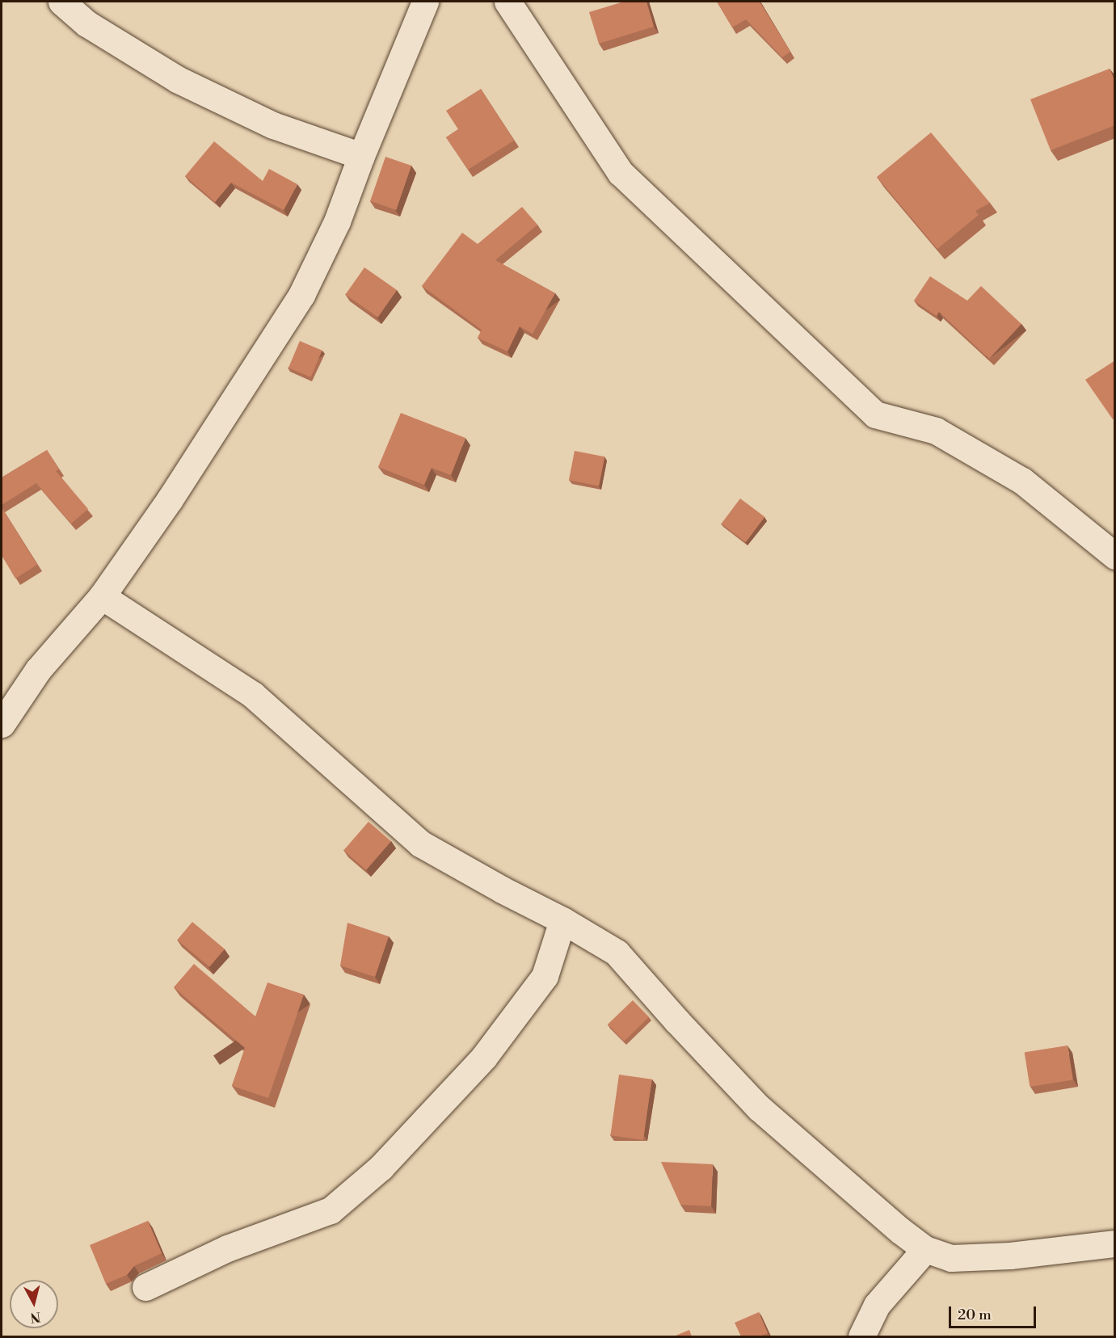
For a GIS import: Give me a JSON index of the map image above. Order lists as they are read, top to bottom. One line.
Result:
{"scale_bar":"20 m","north":"bottom"}
